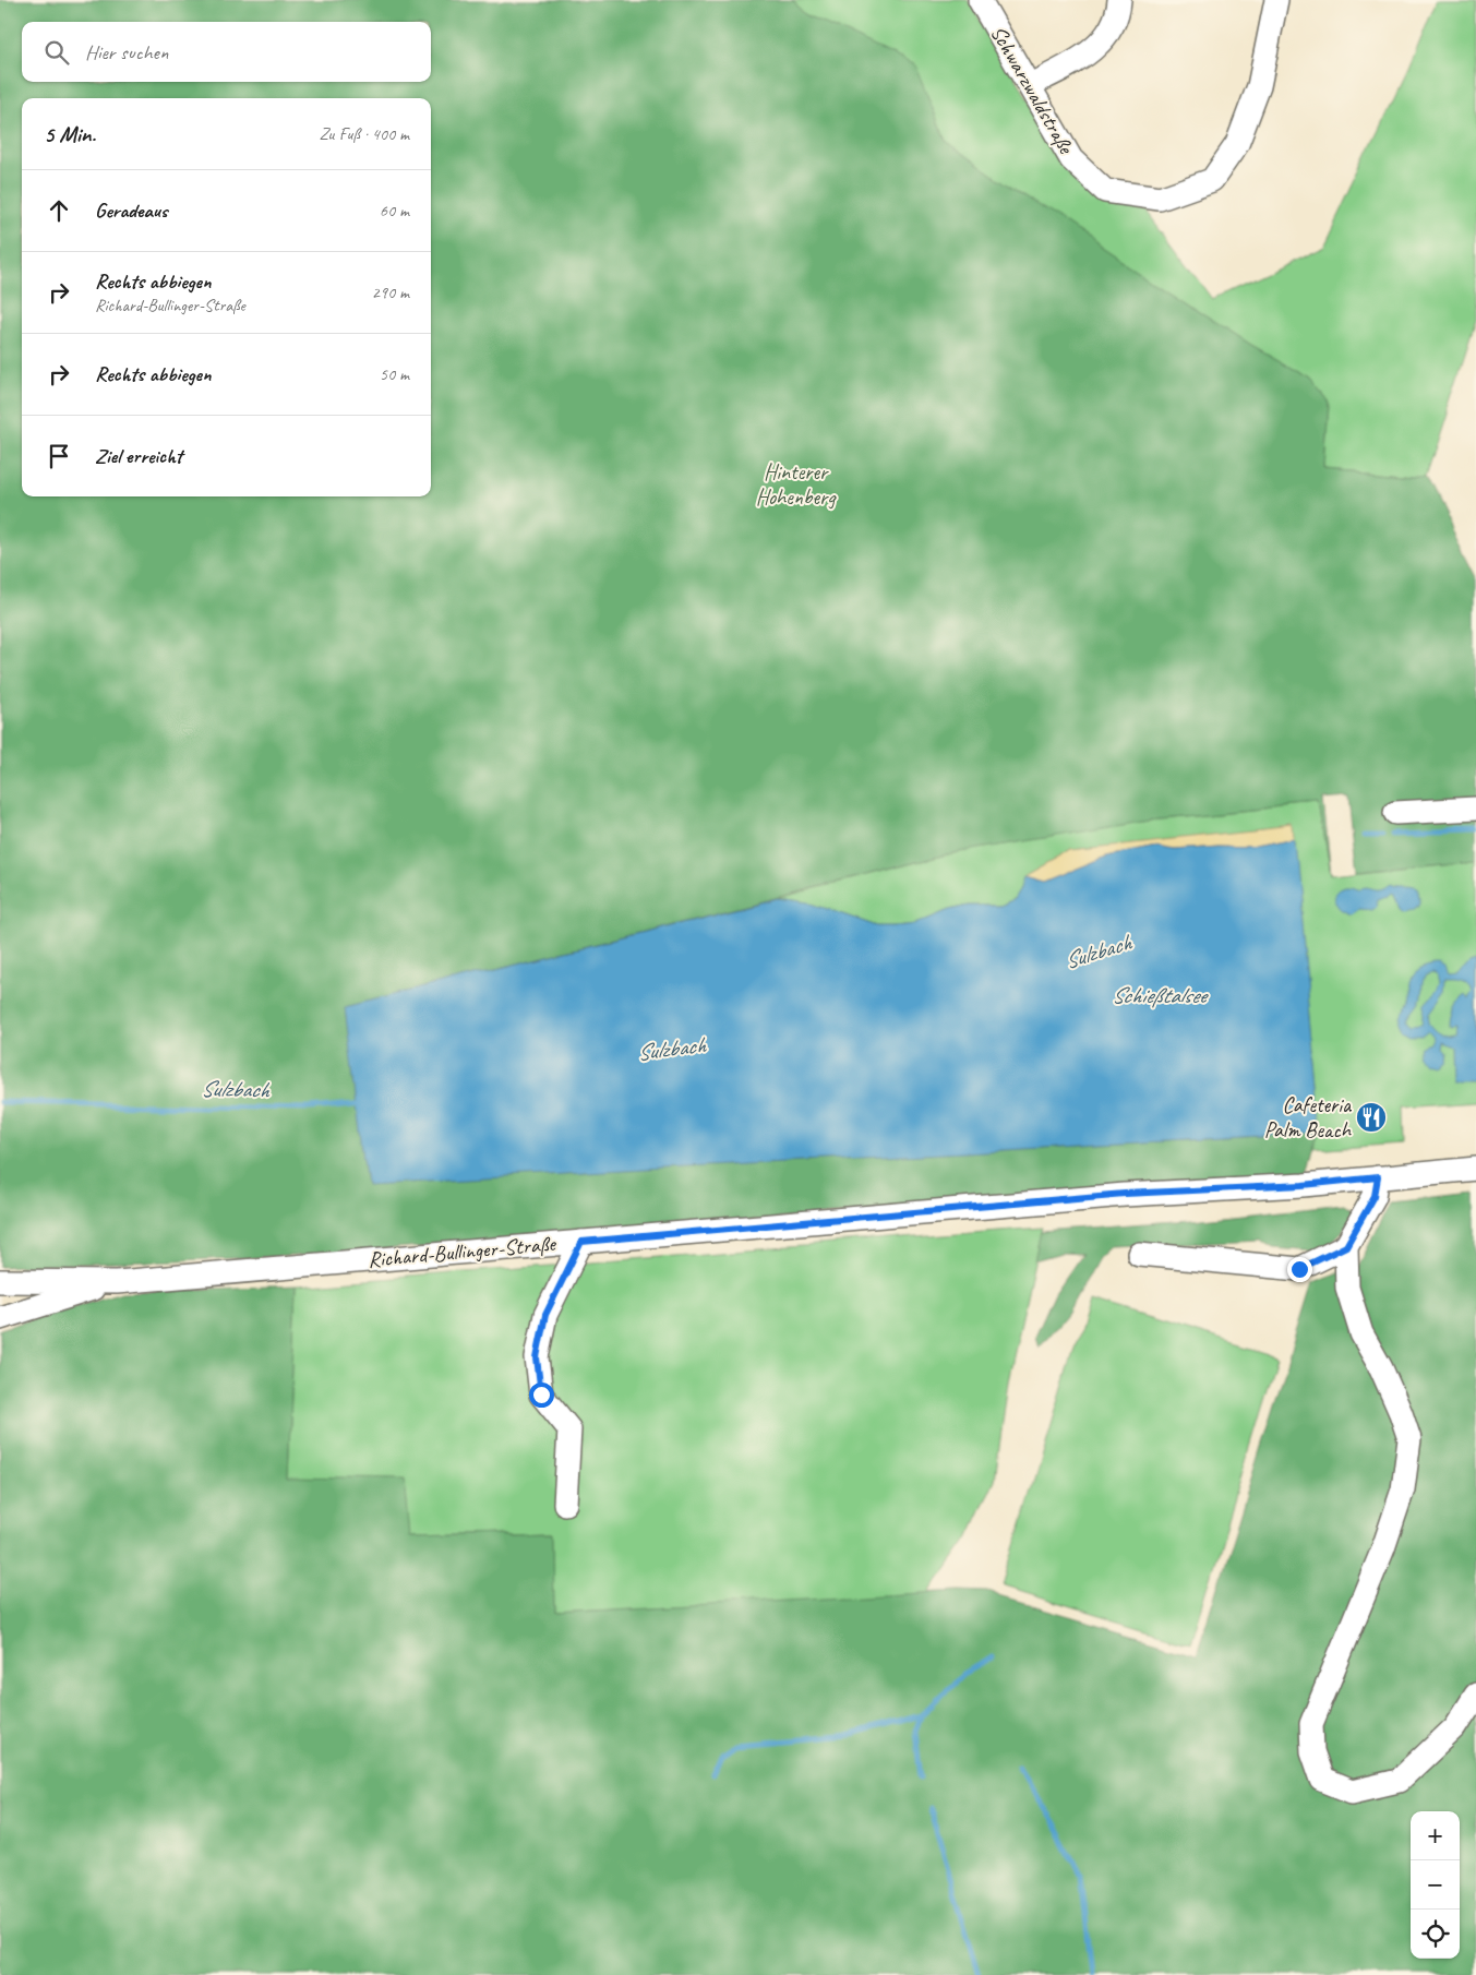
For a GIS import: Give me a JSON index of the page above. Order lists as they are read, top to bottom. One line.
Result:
{"streets":{"street":["Schwarzwaldstraße","Richard-Bullinger-Straße"]},"water":["Sulzbach","Schießtalsee"],"parks":["Hinterer Hohenberg"],"places":{"restaurant":["Cafeteria Palm Beach"]},"page":{"search":"Hier suchen","heading":["5 Min.","Zu Fuß · 400 m"],"list":[["Geradeaus","60 m"],["Rechts abbiegen","Richard-Bullinger-Straße","290 m"],["Rechts abbiegen","50 m"],"Ziel erreicht"],"map_buttons":["+","−"]}}
